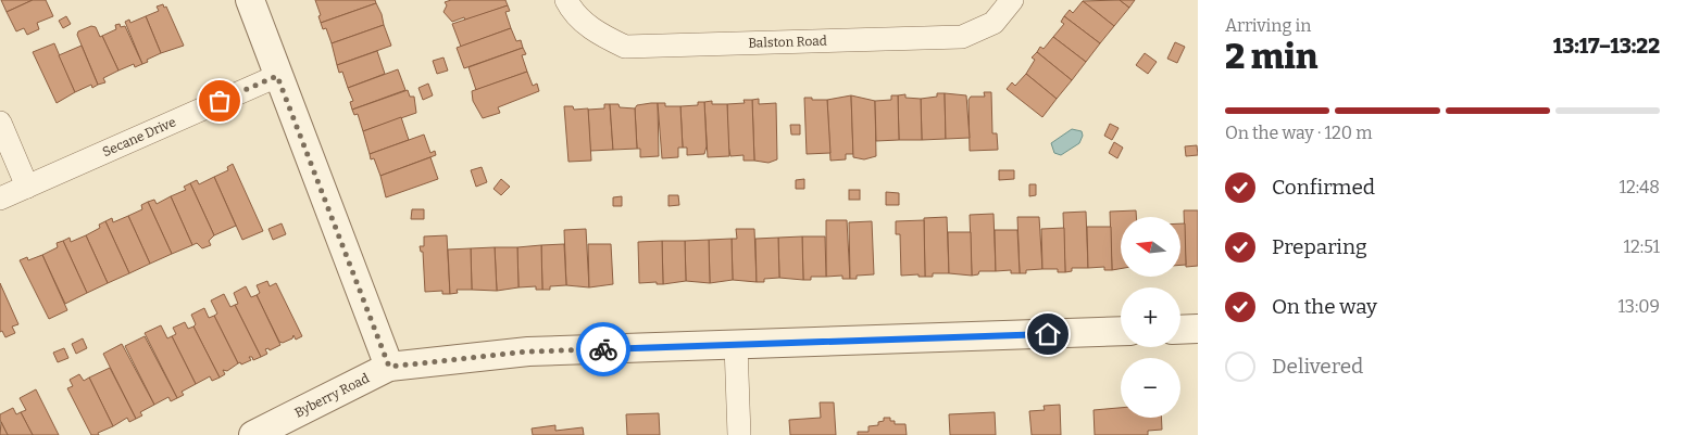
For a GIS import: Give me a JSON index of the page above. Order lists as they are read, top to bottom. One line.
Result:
{"streets":{"street":["Balston Road","Secane Drive","Byberry Road"]},"north":"left","page":{"heading":["2 min","Arriving in","13:17–13:22"],"bar":"On the way · 120 m","list":[["Confirmed","12:48"],["Preparing","12:51"],["On the way","13:09"],"Delivered"],"map_buttons":["+","−"]}}
